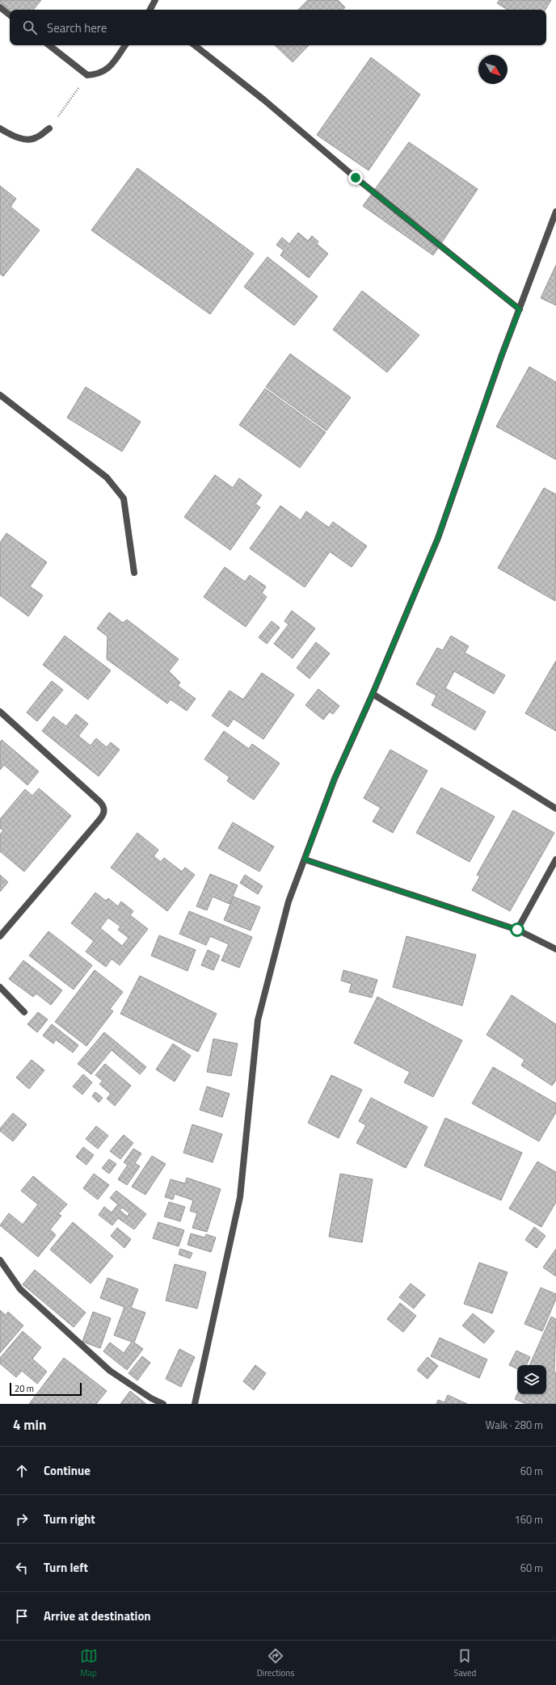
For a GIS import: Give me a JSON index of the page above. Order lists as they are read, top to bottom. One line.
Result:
{"scale_bar":"20 m","north":"bottom right","page":{"search":"Search here","scale":"20 m","heading":["4 min","Walk · 280 m"],"list":[["Continue","60 m"],["Turn right","160 m"],["Turn left","60 m"],"Arrive at destination"],"nav":["Map","Directions","Saved"]}}
